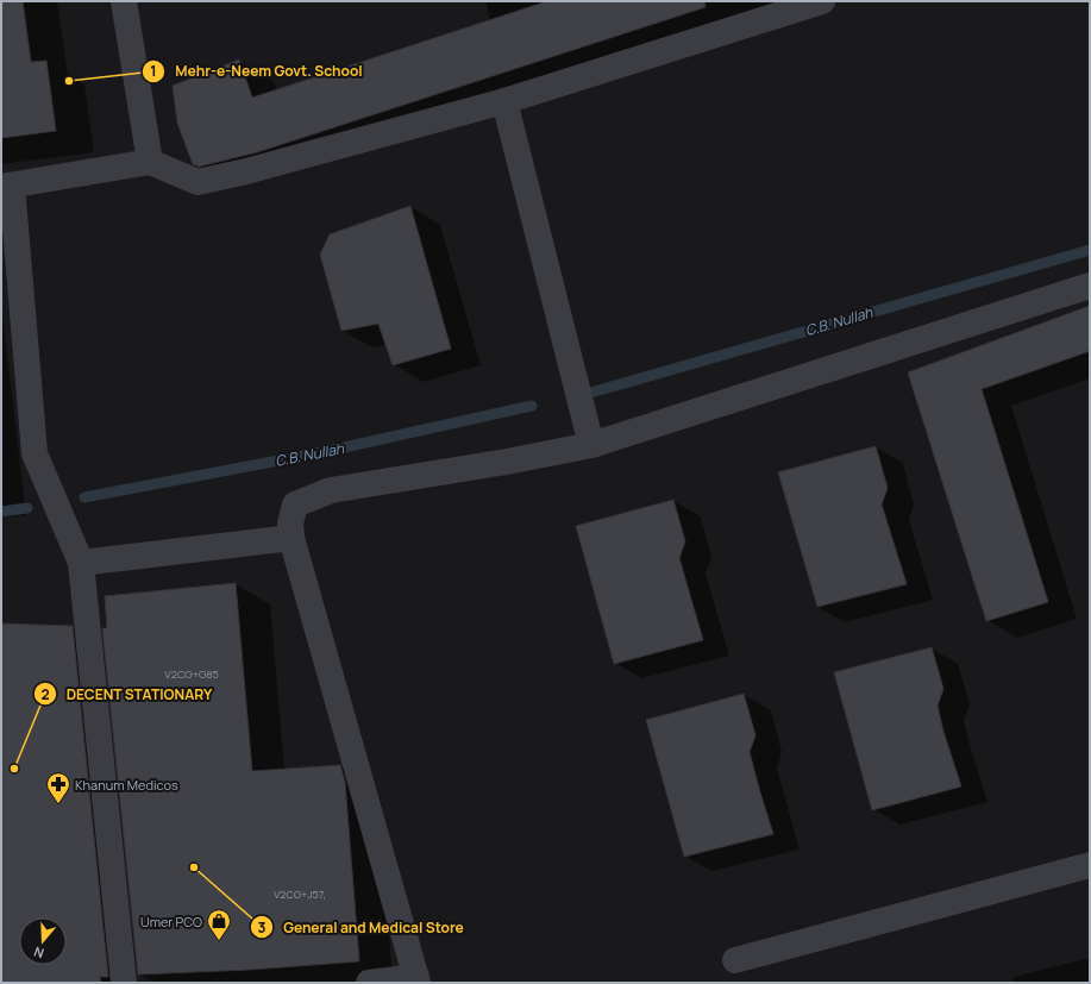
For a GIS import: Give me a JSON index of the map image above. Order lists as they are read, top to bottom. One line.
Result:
{"water":["C.B. Nullah"],"places":{"other":["Mehr-e-Neem Govt. School","DECENT STATIONARY","General and Medical Store"],"pharmacy":["Khanum Medicos"],"shop":["Umer PCO"]},"house_numbers":["V2CG+G85","V2CG+J57,"],"north":"bottom"}
